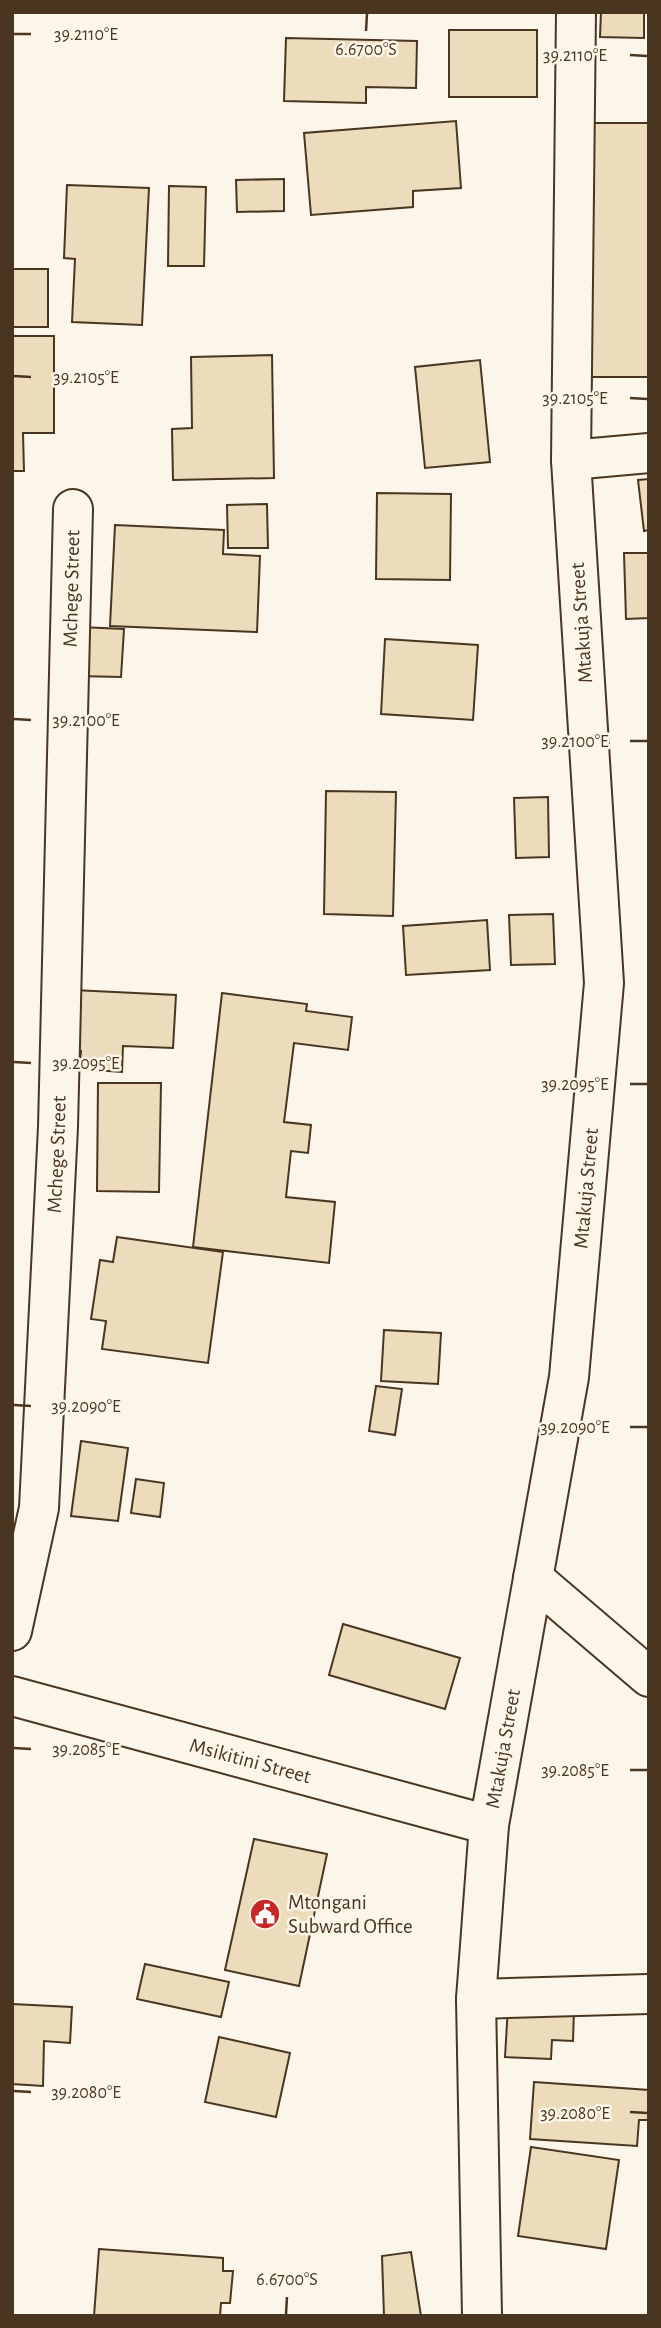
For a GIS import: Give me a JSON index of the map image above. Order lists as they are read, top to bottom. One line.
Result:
{"streets":{"street":["Mchege Street","Mtakuja Street","Msikitini Street"]},"crossings":[["Mtakuja Street","Msikitini Street"]],"places":{"public building":["Mtongani Subward Office"]},"coordinates":["39.2110°E","6.6700°S","39.2105°E","39.2100°E","39.2095°E","39.2090°E","39.2085°E","39.2080°E"]}
